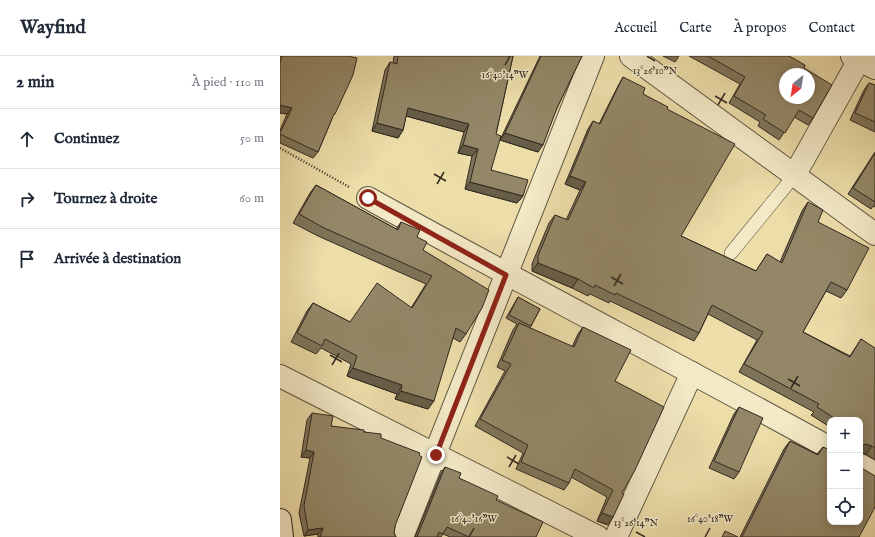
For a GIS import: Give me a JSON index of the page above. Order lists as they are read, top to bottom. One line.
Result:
{"north":"bottom left","page":{"header":"Wayfind","nav":["Accueil","Carte","À propos","Contact"],"heading":["2 min","À pied · 110 m"],"list":[["Continuez","50 m"],["Tournez à droite","60 m"],"Arrivée à destination"],"map_buttons":["+","−"]},"coordinates":["13°26'10\"N","16°40'14\"W","16°40'16\"W","16°40'18\"W","13°26'14\"N"]}
